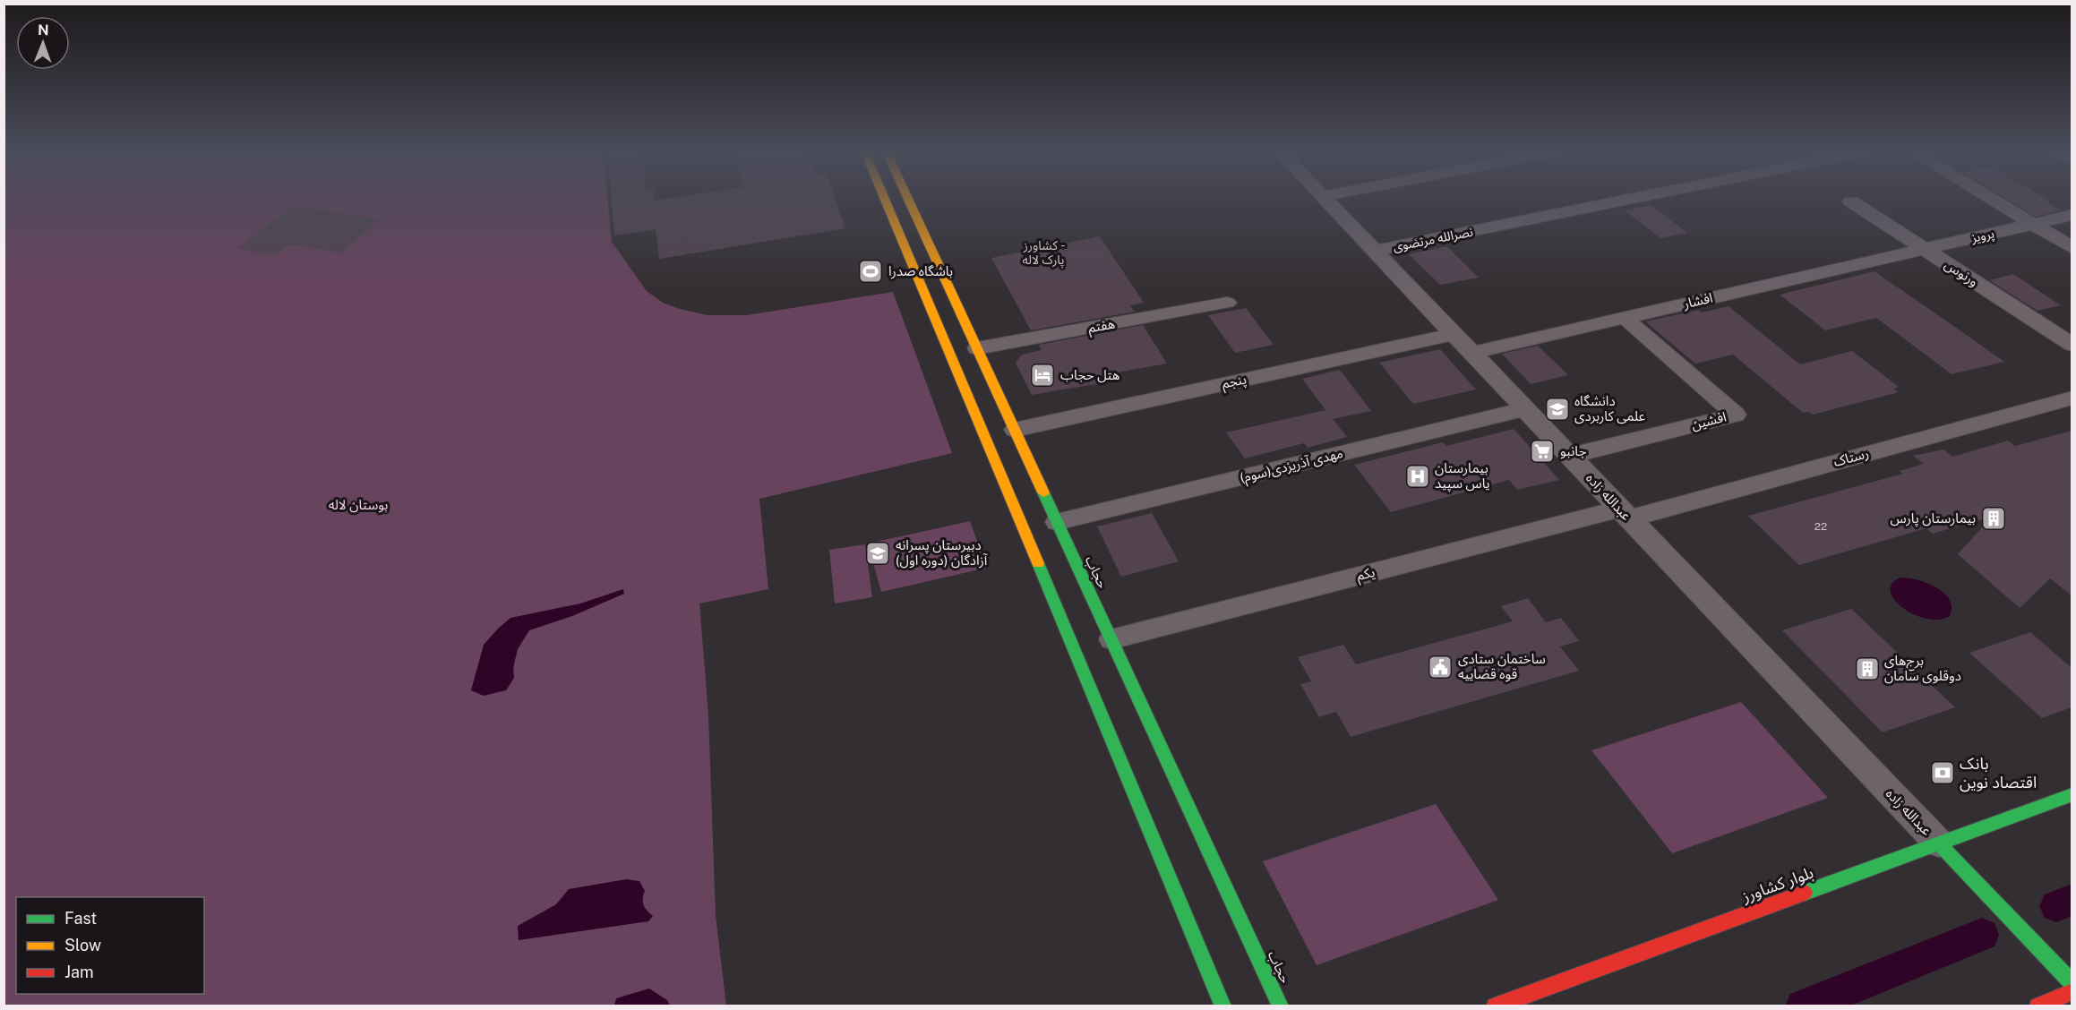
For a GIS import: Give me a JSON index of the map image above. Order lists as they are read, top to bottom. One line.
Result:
{"streets":{"main road":["حجاب","بلوار کشاورز"],"street":["پرویز","نصرالله مرتضوی","ورنوس","افشار","هفتم","پنجم","افشین","رستاک","مهدی آذریزدی(سوم)","عبدالله زاده","یکم"]},"crossings":[["پرویز","ورنوس"],["پرویز","افشار"],["نصرالله مرتضوی","عبدالله زاده"],["ورنوس","افشار"],["افشار","افشین"],["افشار","عبدالله زاده"],["هفتم","حجاب"],["پنجم","عبدالله زاده"],["پنجم","حجاب"],["افشین","عبدالله زاده"],["رستاک","عبدالله زاده"],["رستاک","یکم"],["مهدی آذریزدی(سوم)","عبدالله زاده"],["مهدی آذریزدی(سوم)","حجاب"],["عبدالله زاده","یکم"],["عبدالله زاده","بلوار کشاورز"],["حجاب","یکم"]],"districts":["کشاورز - پارک لاله"],"parks":["بوستان لاله"],"places":{"sports":["باشگاه صدرا"],"hotel":["هتل حجاب"],"school or university":["دانشگاه علمی کاربردی","دبيرستان پسرانه آزادگان (دوره اول)"],"supermarket":["جانبو"],"hospital":["بیمارستان یاس سپید"],"building":["بیمارستان پارس","برج‌های دوقلوی سامان"],"public building":["ساختمان ستادی قوه قضاییه"],"bank":["بانک اقتصاد نوین"]},"house_numbers":["22"],"legend":["Fast","Slow","Jam"],"north":"top"}
